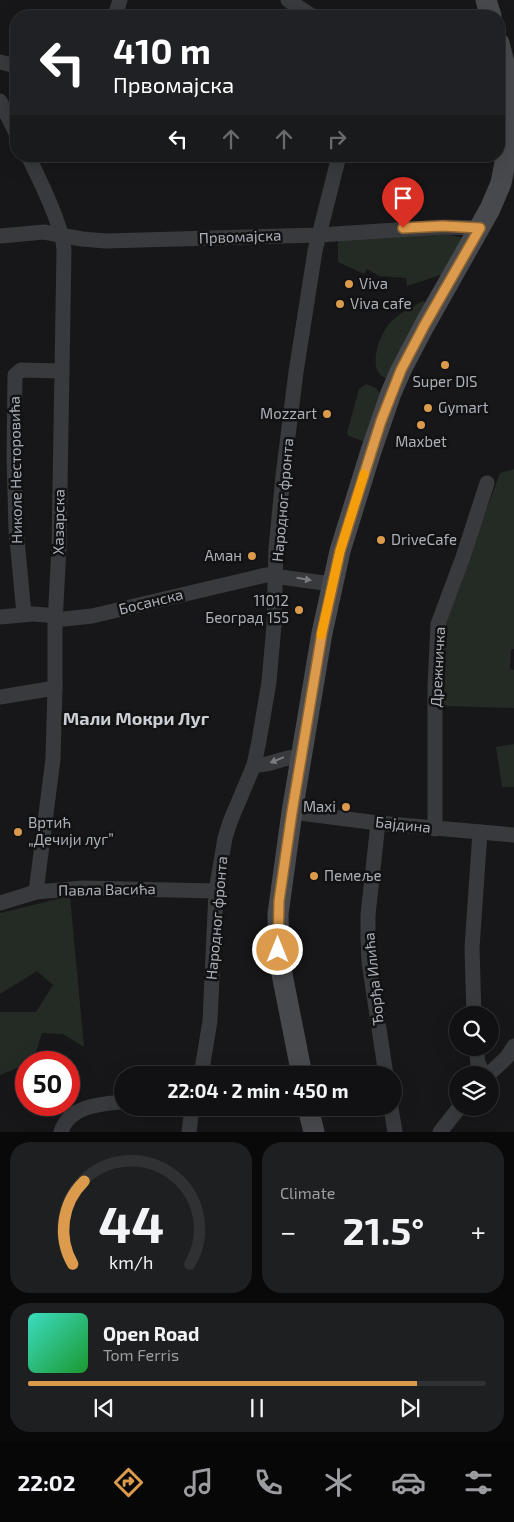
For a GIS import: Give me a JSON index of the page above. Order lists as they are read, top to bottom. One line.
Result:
{"streets":{"street":["Првомајска","Николе Несторовића","Народног фронта","Хазарска","Босанска","Дрежничка","Бајдина","Павла Васића","Ђорђа Илића"]},"crossings":[["Првомајска","Народног фронта"],["Првомајска","Хазарска"],["Николе Несторовића","Хазарска"],["Николе Несторовића","Босанска"],["Народног фронта","Босанска"],["Народног фронта","Павла Васића"],["Хазарска","Босанска"],["Хазарска","Павла Васића"],["Дрежничка","Бајдина"],["Бајдина","Ђорђа Илића"]],"districts":["Мали Мокри Луг"],"places":["Viva","Viva cafe","Super DIS","Gymart","Mozzart","Maxbet","DriveCafe","Аман","11012 Београд 155","Maxi","Вртић „Дечији луг”","Пемеље"],"page":{"turn":["410 m","Првомајска"],"limit":"50","trip":"22:04 · 2 min · 450 m","tile":"Climate","heat":["−","21.5°","+"],"song":["Open Road","Tom Ferris"],"tabs":"22:02","gauge":["44","km/h"]}}
